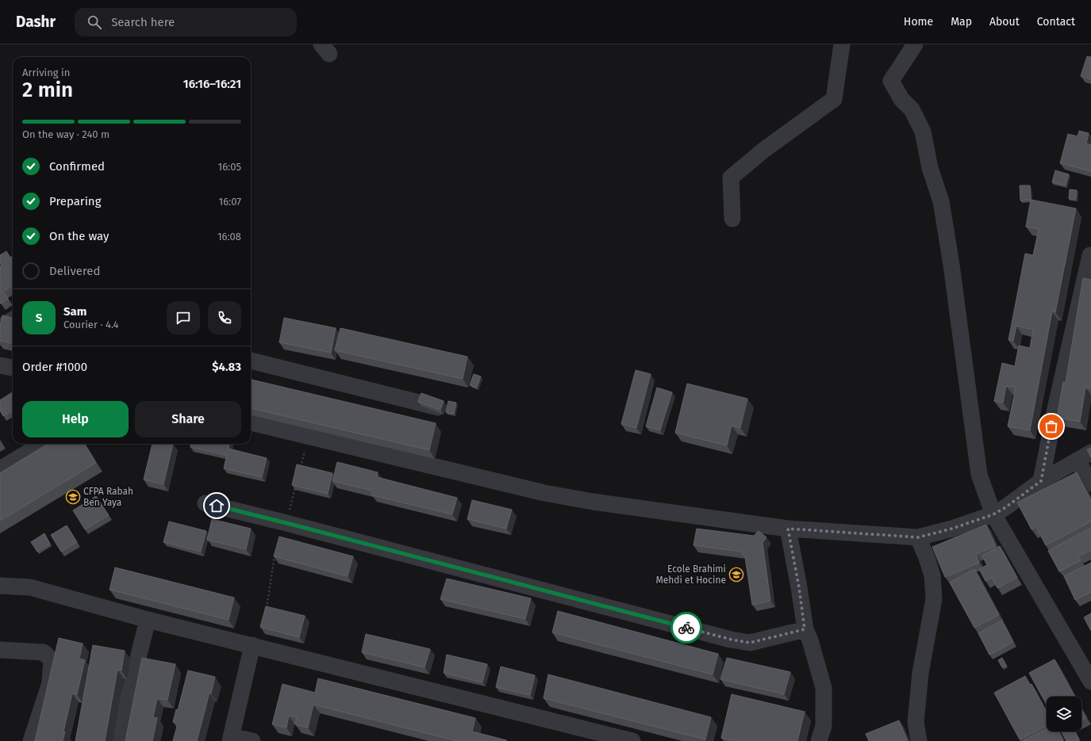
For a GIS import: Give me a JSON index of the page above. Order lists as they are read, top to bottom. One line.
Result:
{"places":{"school or university":["CFPA Rabah Ben Yaya","Ecole Brahimi Mehdi et Hocine"]},"page":{"header":"Dashr","search":"Search here","nav":["Home","Map","About","Contact"],"heading":["2 min","Arriving in","16:16–16:21"],"panel":["Sam","Courier · 4.4","Order #1000","$4.83"],"bar":"On the way · 240 m","list":[["Confirmed","16:05"],["Preparing","16:07"],["On the way","16:08"],"Delivered"],"round":"S","buttons":["Help","Share"]}}
